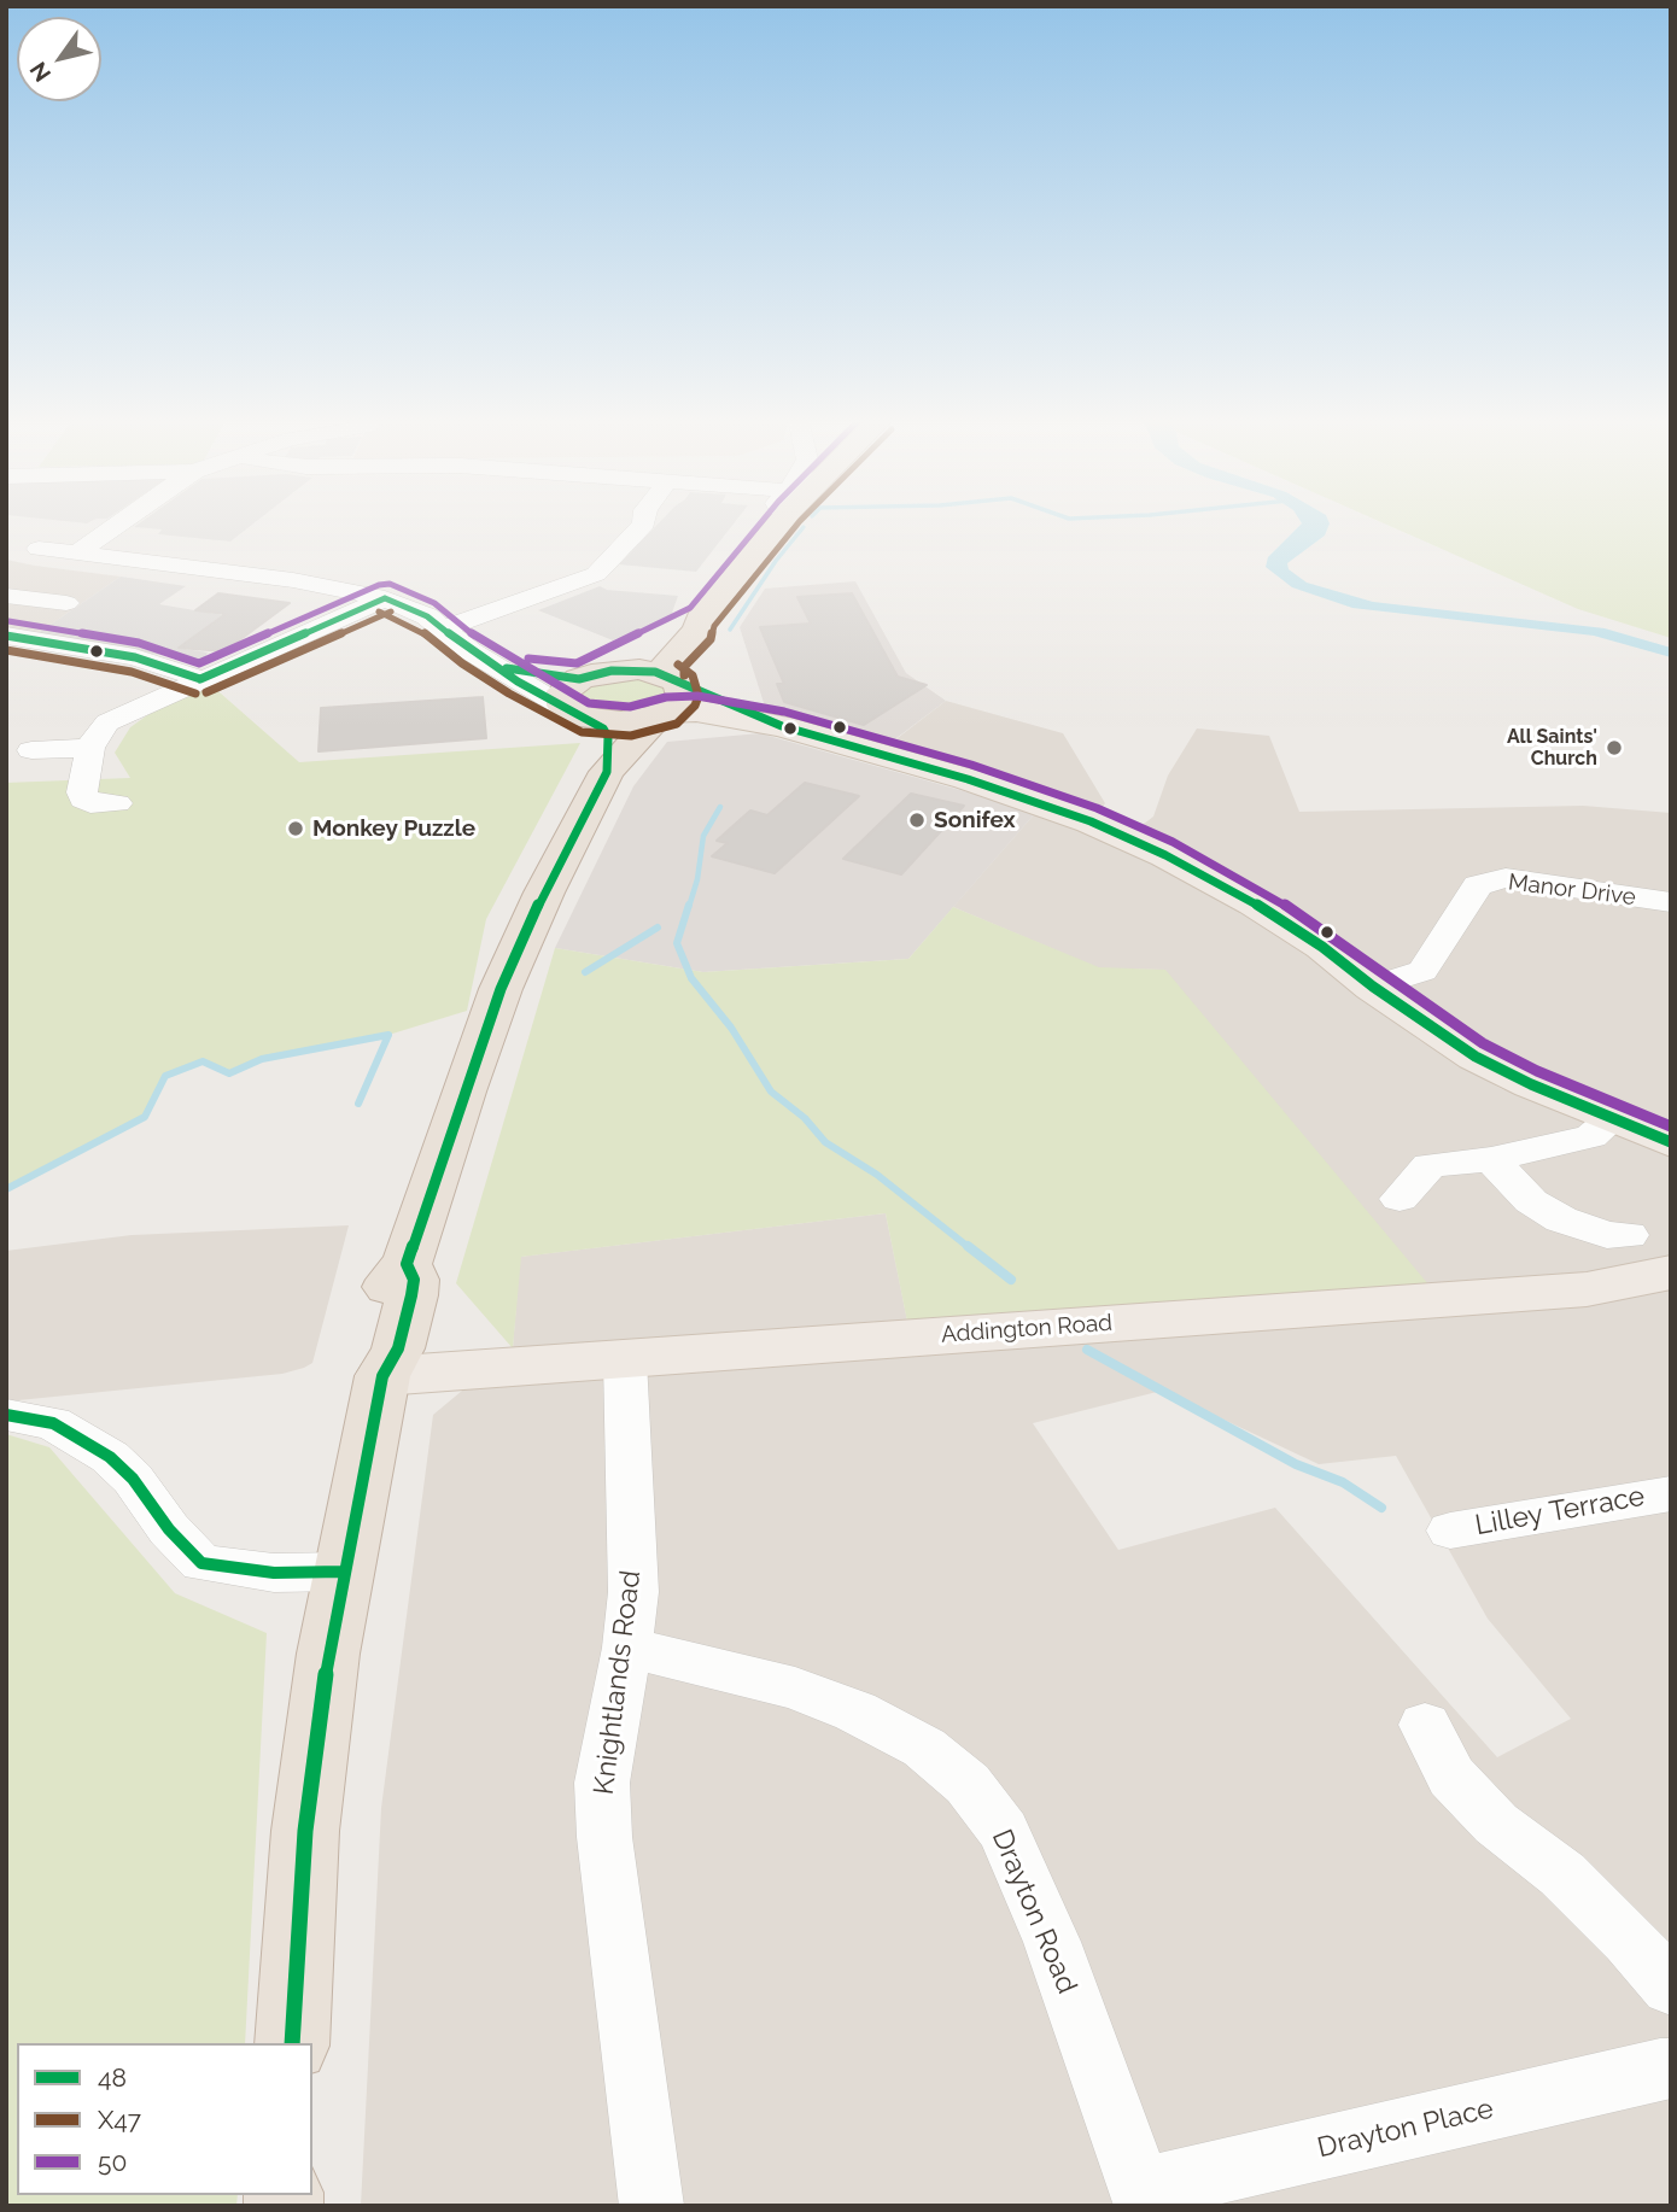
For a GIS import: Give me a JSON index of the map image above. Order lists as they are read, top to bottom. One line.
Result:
{"streets":{"main road":["Addington Road"],"street":["Manor Drive","Lilley Terrace","Knightlands Road","Drayton Road","Drayton Place"]},"crossings":[["Addington Road","Knightlands Road"],["Knightlands Road","Drayton Road"],["Drayton Road","Drayton Place"]],"places":["All Saints' Church","Sonifex","Monkey Puzzle"],"lines":["transit line X47","transit line 50","transit line 48"],"legend":["48","X47","50"],"north":"bottom left"}
